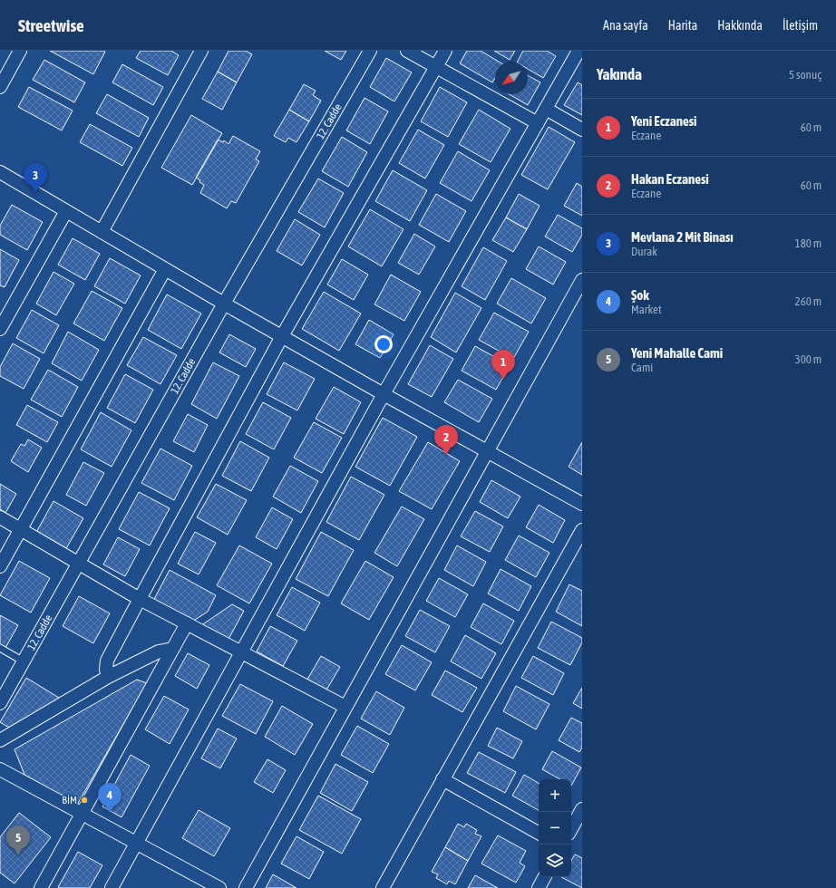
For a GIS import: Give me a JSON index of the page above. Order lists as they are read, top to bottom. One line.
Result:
{"streets":{"street":["12. Cadde"]},"places":["BİM"],"north":"bottom left","page":{"header":"Streetwise","nav":["Ana sayfa","Harita","Hakkında","İletişim"],"heading":["Yakında","5 sonuç"],"list":[{"mark":"1","name":"Yeni Eczanesi","note":"Eczane","value":"60 m"},{"mark":"2","name":"Hakan Eczanesi","note":"Eczane","value":"60 m"},{"mark":"3","name":"Mevlana 2 Mit Binası","note":"Durak","value":"180 m"},{"mark":"4","name":"Şok","note":"Market","value":"260 m"},{"mark":"5","name":"Yeni Mahalle Cami","note":"Cami","value":"300 m"}],"pins":["3","1","2","4","5"],"map_buttons":["+","−"]}}
